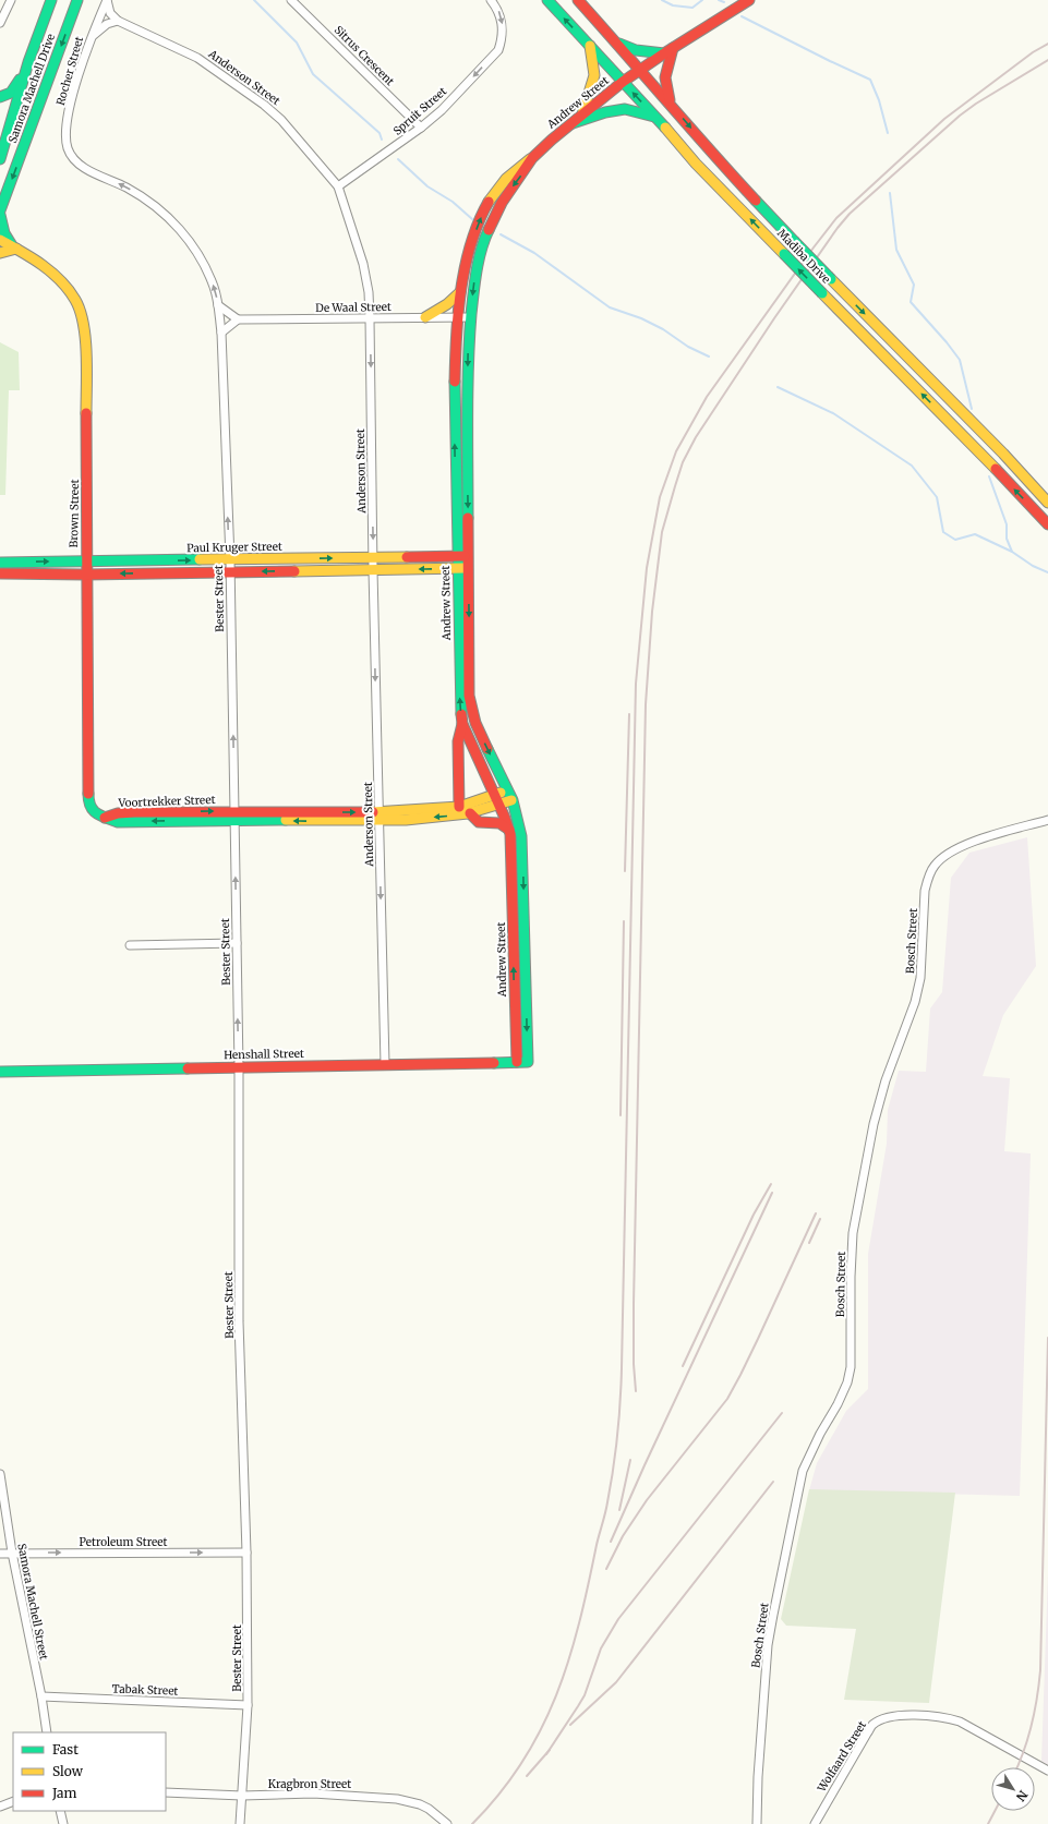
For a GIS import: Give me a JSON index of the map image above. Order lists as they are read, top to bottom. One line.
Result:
{"streets":{"main road":["Samora Machell Drive","Andrew Street","Madiba Drive","Brown Street","Paul Kruger Street","Voortrekker Street","Henshall Street"],"street":["Sitrus Crescent","Rocher Street","Anderson Street","Spruit Street","De Waal Street","Bester Street","Bosch Street","Petroleum Street","Samora Machell Street","Tabak Street","Wolfaard Street","Kragbron Street"]},"crossings":[["Sitrus Crescent","Spruit Street"],["Rocher Street","Bester Street"],["Anderson Street","Spruit Street"],["Anderson Street","De Waal Street"],["Anderson Street","Paul Kruger Street"],["Anderson Street","Voortrekker Street"],["Anderson Street","Henshall Street"],["Andrew Street","Madiba Drive"],["Andrew Street","De Waal Street"],["Andrew Street","Paul Kruger Street"],["Andrew Street","Voortrekker Street"],["Andrew Street","Henshall Street"],["Brown Street","Paul Kruger Street"],["Brown Street","Voortrekker Street"],["Paul Kruger Street","Bester Street"],["Bester Street","Voortrekker Street"],["Bester Street","Henshall Street"],["Bester Street","Petroleum Street"],["Bester Street","Tabak Street"],["Bester Street","Kragbron Street"],["Petroleum Street","Samora Machell Street"],["Samora Machell Street","Tabak Street"]],"one_way":["Anderson Street","Spruit Street","Bester Street","Petroleum Street"],"legend":["Fast","Slow","Jam"],"north":"bottom right"}
